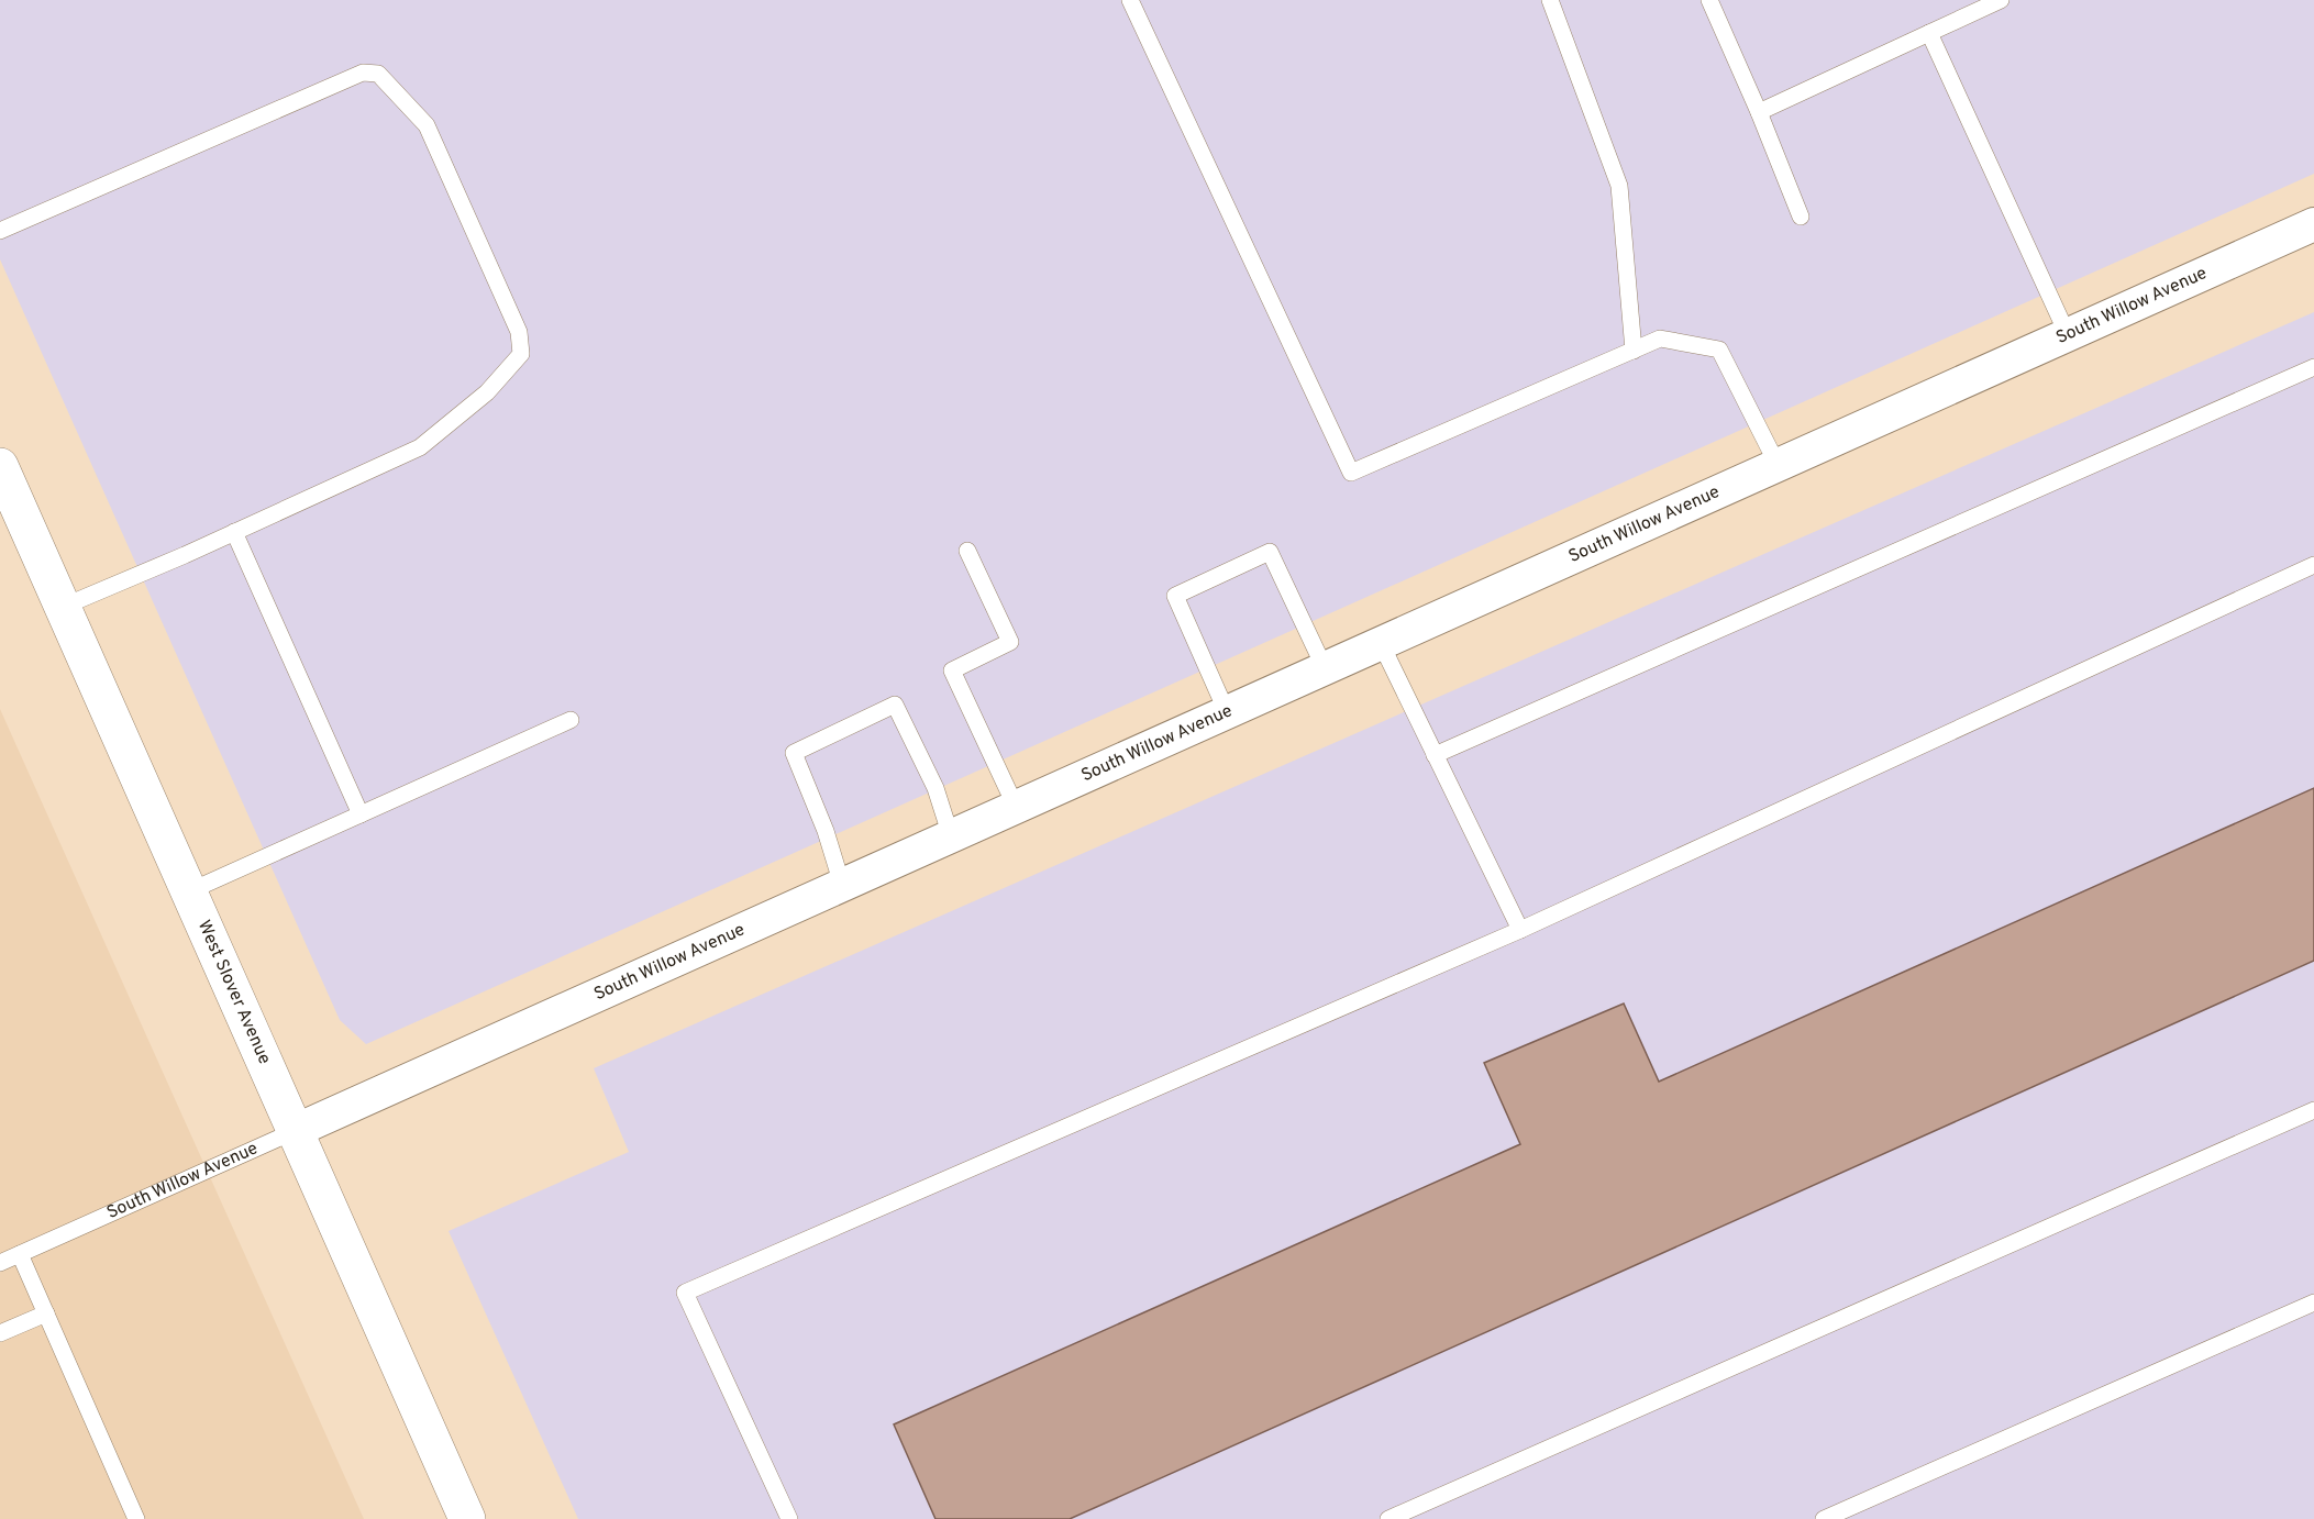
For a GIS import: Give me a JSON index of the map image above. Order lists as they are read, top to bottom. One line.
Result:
{"streets":{"main road":["West Slover Avenue"],"street":["South Willow Avenue"]},"crossings":[["South Willow Avenue","West Slover Avenue"]]}
